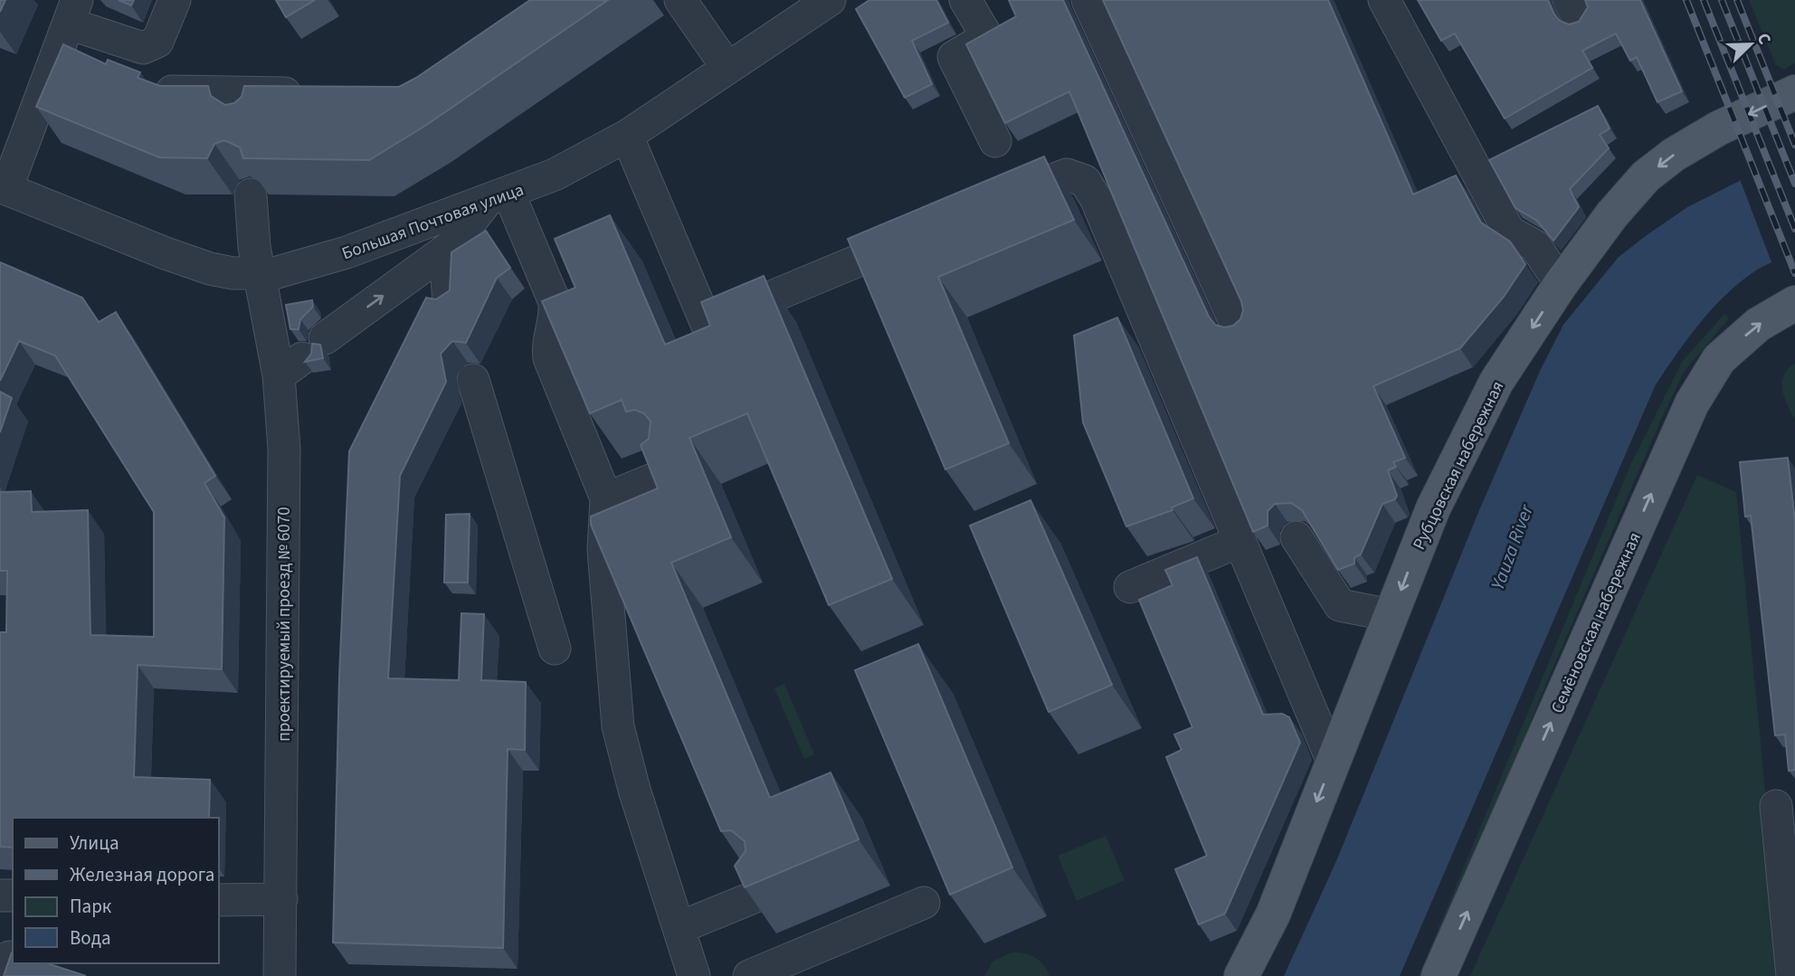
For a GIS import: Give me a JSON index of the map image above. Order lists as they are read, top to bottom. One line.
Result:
{"streets":{"main road":["Рубцовская набережная","Семёновская набережная"],"street":["Большая Почтовая улица","проектируемый проезд № 6070"]},"crossings":[["Большая Почтовая улица","проектируемый проезд № 6070"]],"one_way":["Рубцовская набережная","Семёновская набережная"],"water":["Yauza River"],"legend":["Улица","Железная дорога","Парк","Вода"],"north":"top right"}
